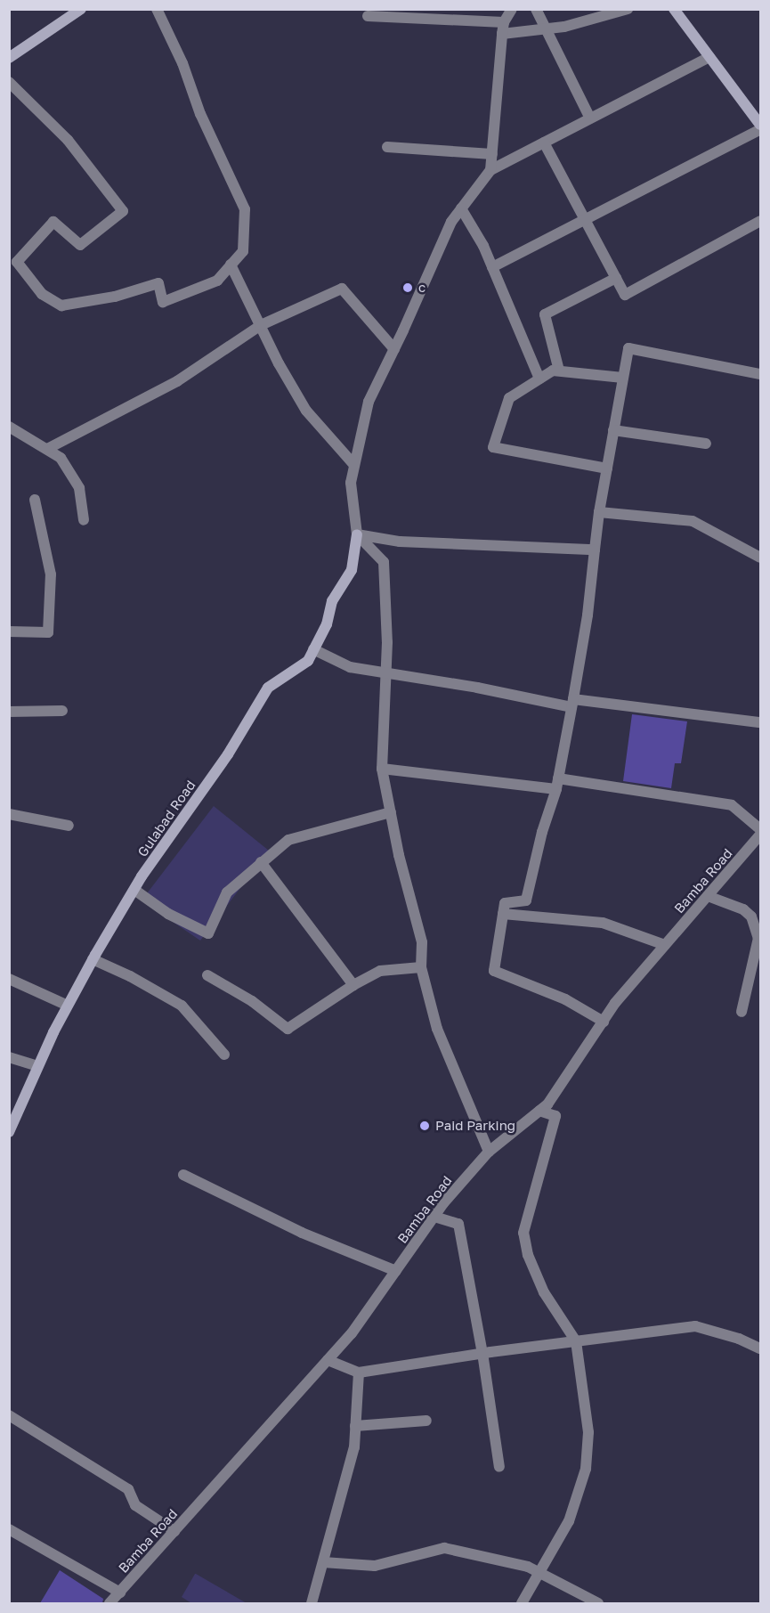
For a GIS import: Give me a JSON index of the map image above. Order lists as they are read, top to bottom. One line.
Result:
{"streets":{"street":["Gulabad Road","Bamba Road"]},"places":["c","Paid Parking"]}
